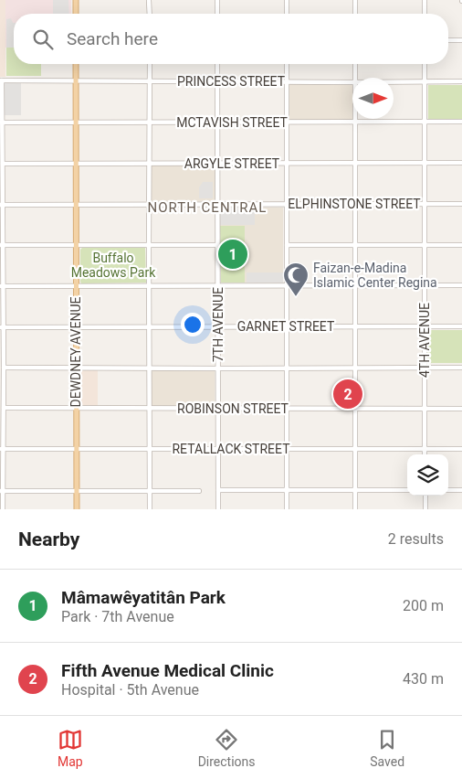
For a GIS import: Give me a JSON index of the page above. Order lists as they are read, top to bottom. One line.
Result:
{"streets":{"main road":["DEWDNEY AVENUE"],"street":["PRINCESS STREET","MCTAVISH STREET","ARGYLE STREET","ELPHINSTONE STREET","7TH AVENUE","GARNET STREET","4TH AVENUE","ROBINSON STREET","RETALLACK STREET"]},"crossings":[["PRINCESS STREET","7TH AVENUE"],["PRINCESS STREET","4TH AVENUE"],["PRINCESS STREET","DEWDNEY AVENUE"],["MCTAVISH STREET","7TH AVENUE"],["MCTAVISH STREET","4TH AVENUE"],["MCTAVISH STREET","DEWDNEY AVENUE"],["ARGYLE STREET","7TH AVENUE"],["ARGYLE STREET","4TH AVENUE"],["ARGYLE STREET","DEWDNEY AVENUE"],["ELPHINSTONE STREET","7TH AVENUE"],["ELPHINSTONE STREET","4TH AVENUE"],["ELPHINSTONE STREET","DEWDNEY AVENUE"],["7TH AVENUE","GARNET STREET"],["7TH AVENUE","ROBINSON STREET"],["7TH AVENUE","RETALLACK STREET"],["GARNET STREET","4TH AVENUE"],["GARNET STREET","DEWDNEY AVENUE"],["4TH AVENUE","ROBINSON STREET"],["4TH AVENUE","RETALLACK STREET"],["DEWDNEY AVENUE","ROBINSON STREET"],["DEWDNEY AVENUE","RETALLACK STREET"]],"districts":["NORTH CENTRAL"],"parks":["Buffalo Meadows Park"],"places":{"mosque":["Faizan-e-Madina Islamic Center Regina"]},"north":"right","page":{"search":"Search here","pins":["1","2"],"heading":["Nearby","2 results"],"list":[{"mark":"1","name":"Mâmawêyatitân Park","note":"Park · 7th Avenue","value":"200 m"},{"mark":"2","name":"Fifth Avenue Medical Clinic","note":"Hospital · 5th Avenue","value":"430 m"}],"nav":["Map","Directions","Saved"]}}
